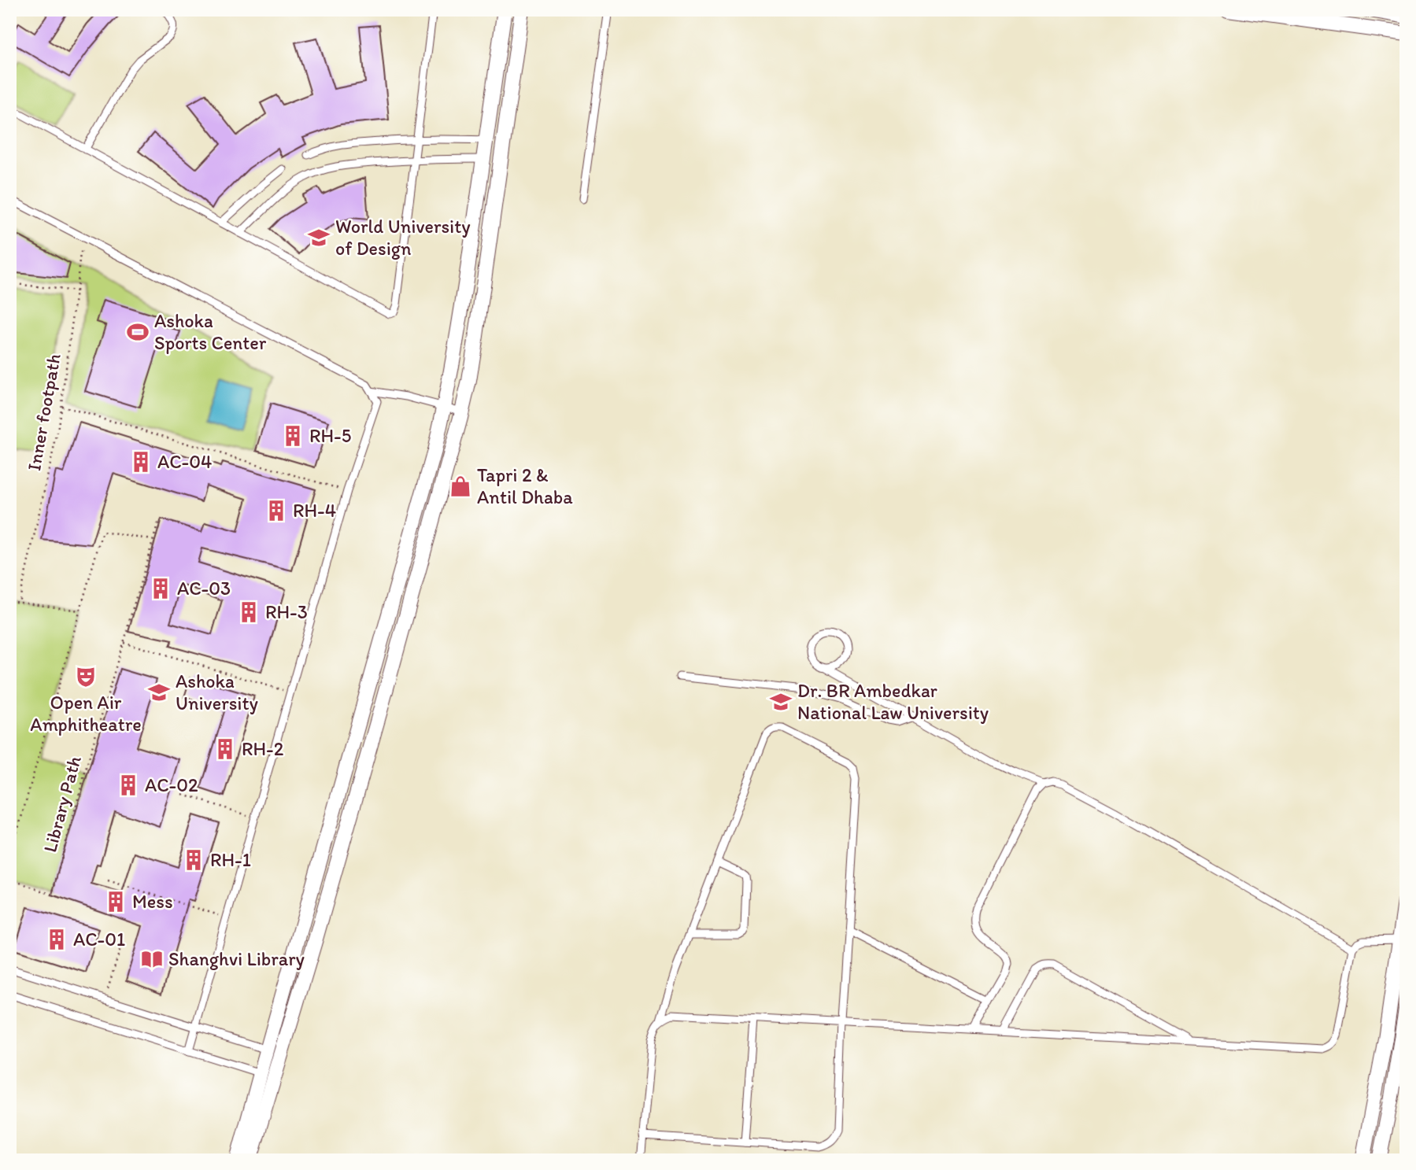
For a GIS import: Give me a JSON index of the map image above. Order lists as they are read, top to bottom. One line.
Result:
{"streets":{"path":["Inner footpath","Library Path"]},"places":{"school or university":["World University of Design","Ashoka University","Dr. BR Ambedkar National Law University"],"sports":["Ashoka Sports Center"],"building":["RH-5","AC-04","RH-4","AC-03","RH-3","RH-2","AC-02","RH-1","Mess","AC-01"],"shop":["Tapri 2 & Antil Dhaba"],"theatre":["Open Air Amphitheatre"],"library":["Shanghvi Library"]}}
